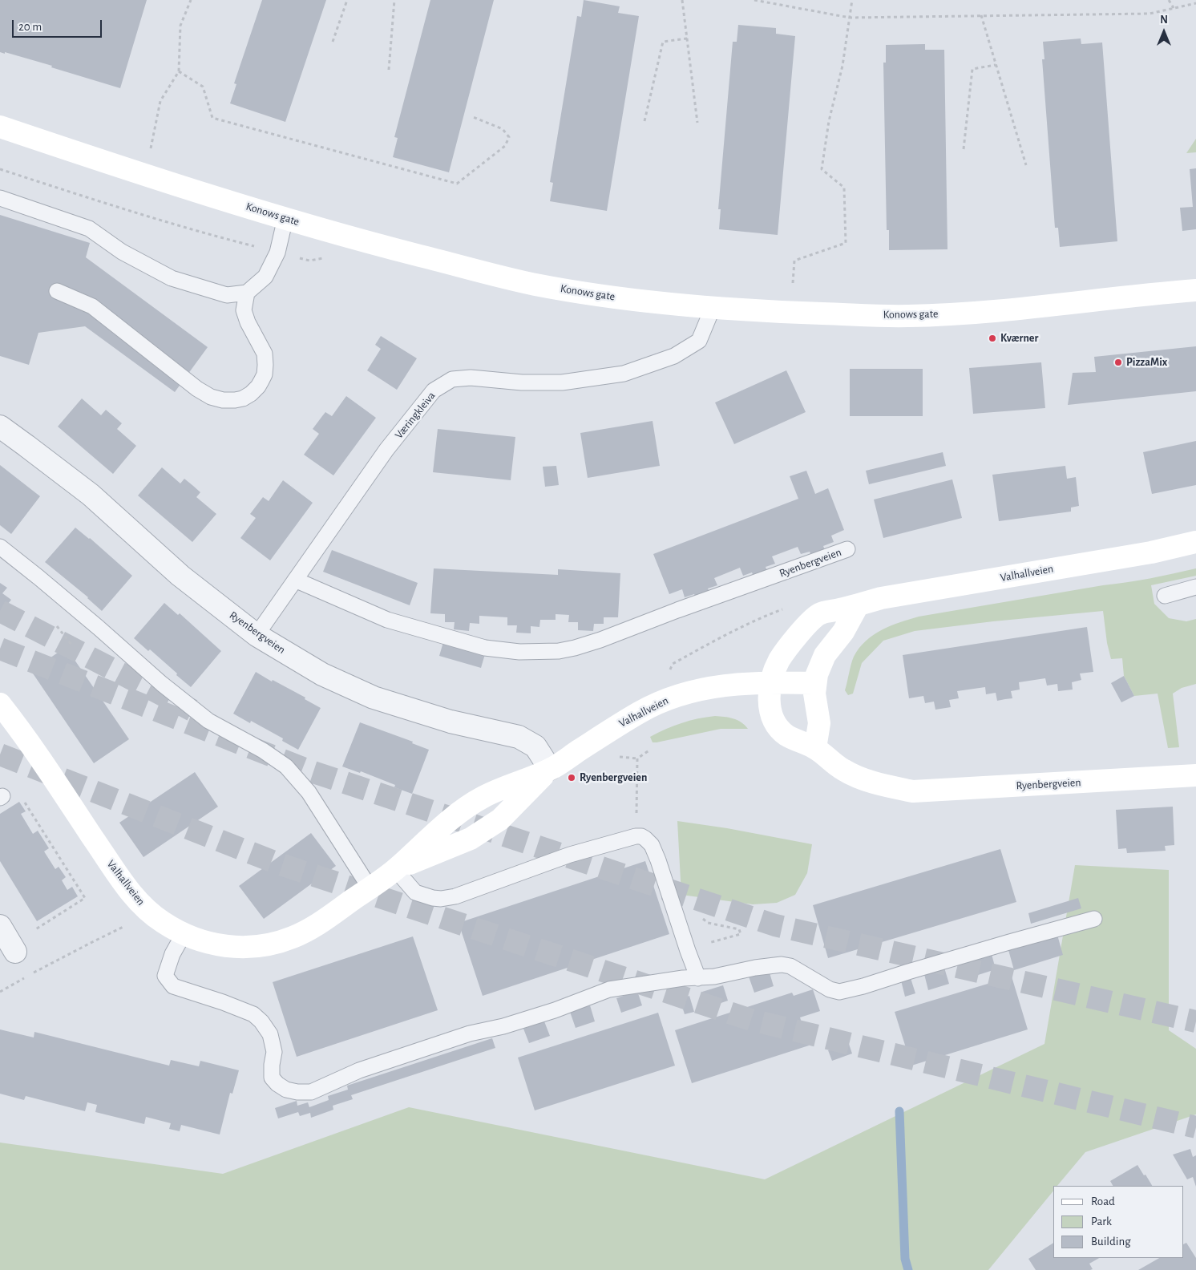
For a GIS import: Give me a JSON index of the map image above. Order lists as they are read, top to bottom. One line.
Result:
{"streets":{"main road":["Konows gate","Ryenbergveien","Valhallveien"],"lane":["Væringkleiva"]},"crossings":[["Konows gate","Væringkleiva"],["Væringkleiva","Ryenbergveien"],["Ryenbergveien","Valhallveien"]],"places":["Kværner","PizzaMix","Ryenbergveien"],"legend":["Road","Park","Building"],"scale_bar":"20 m","north":"top"}
